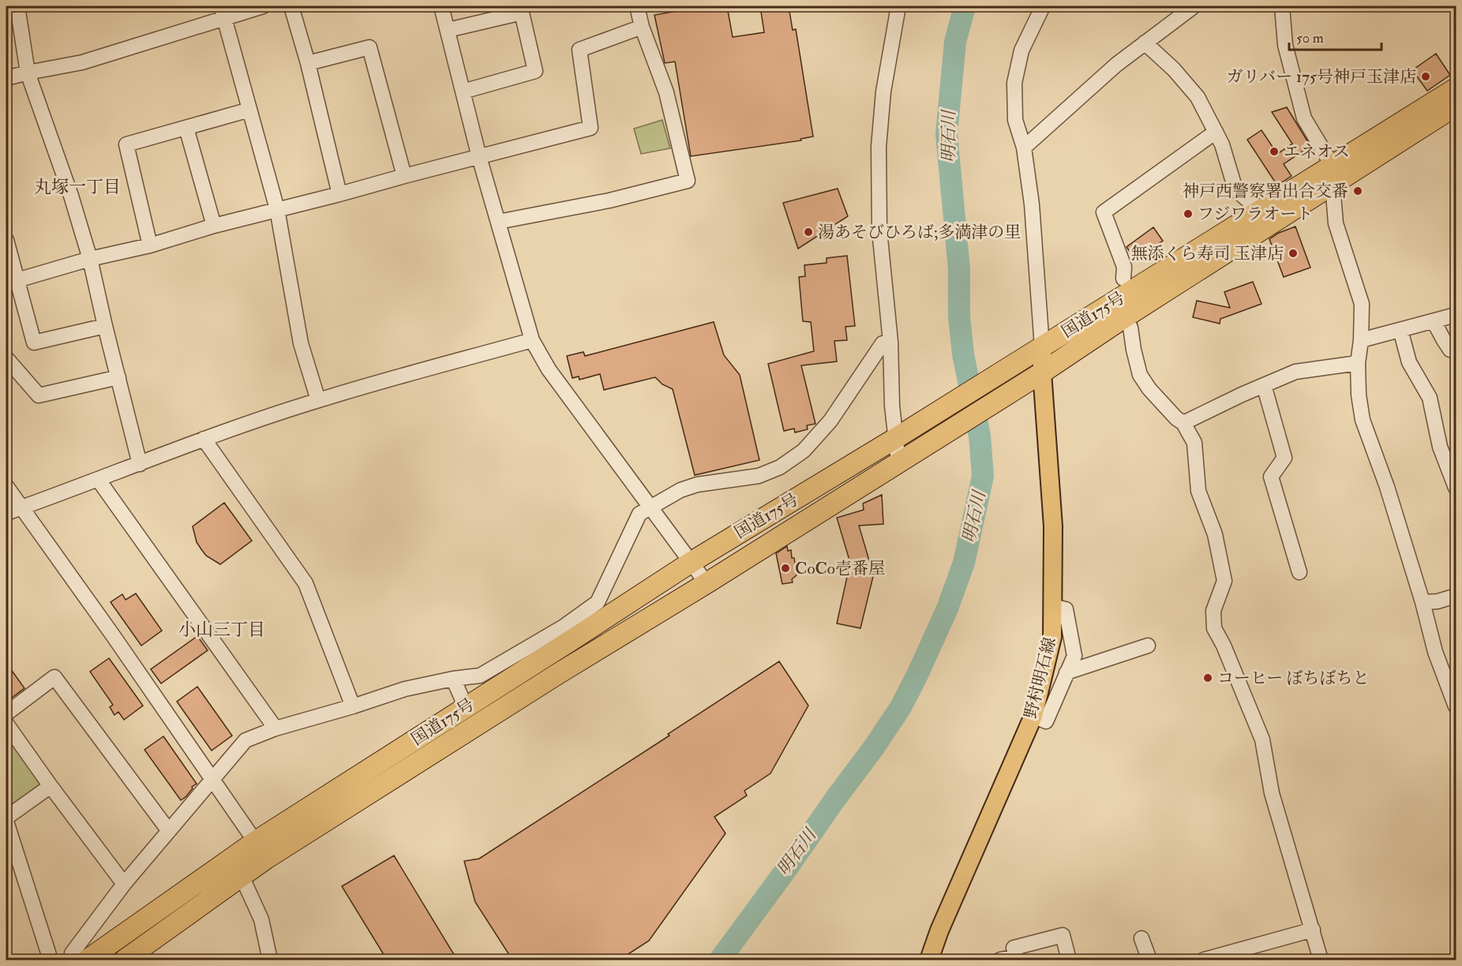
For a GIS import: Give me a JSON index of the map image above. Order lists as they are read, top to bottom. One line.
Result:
{"streets":{"highway":["国道175号"],"main road":["野村明石線"]},"crossings":[["国道175号","野村明石線"]],"districts":["丸塚一丁目","小山三丁目"],"water":["明石川"],"places":["ガリバー 175号神戸玉津店","エネオス","神戸西警察署出合交番","フジワラオート","湯あそびひろば;多満津の里","無添くら寿司 玉津店","CoCo壱番屋","コーヒー ぼちぼちと"],"scale_bar":"50 m"}
